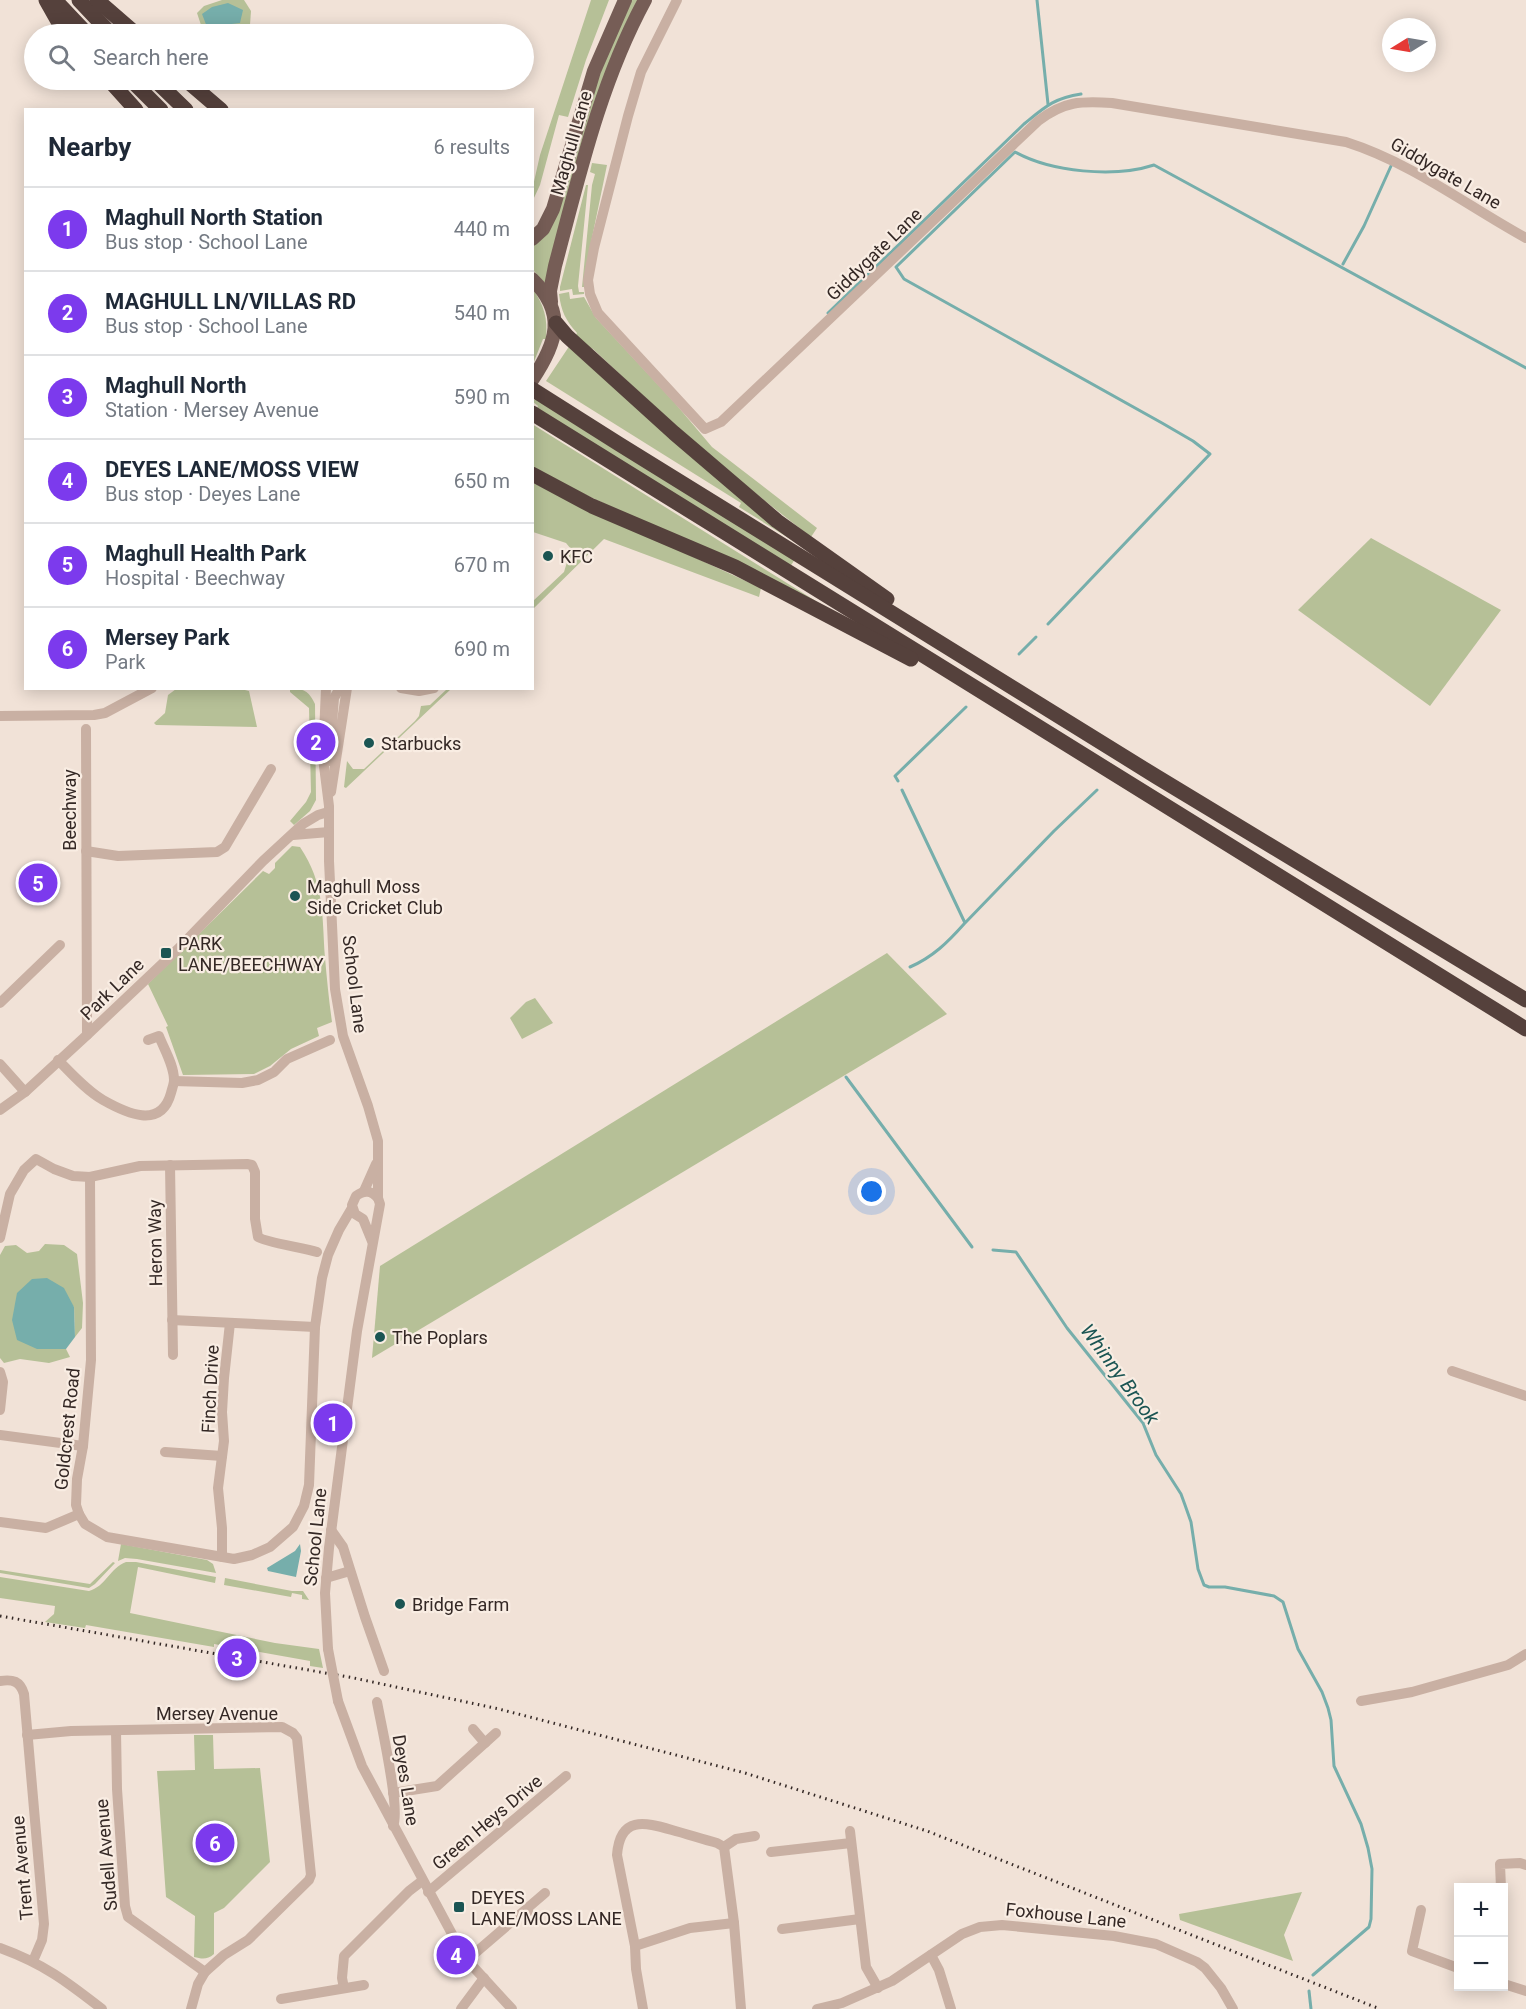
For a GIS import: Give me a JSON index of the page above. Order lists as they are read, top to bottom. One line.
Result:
{"streets":{"main road":["Maghull Lane"],"street":["Giddygate Lane","Beechway","School Lane","Park Lane","Heron Way","Finch Drive","Goldcrest Road","Mersey Avenue","Deyes Lane","Green Heys Drive","Sudell Avenue","Trent Avenue","Foxhouse Lane"]},"crossings":[["Beechway","Park Lane"],["School Lane","Park Lane"],["School Lane","Goldcrest Road"],["School Lane","Deyes Lane"],["Finch Drive","Goldcrest Road"],["Mersey Avenue","Sudell Avenue"],["Mersey Avenue","Trent Avenue"],["Deyes Lane","Green Heys Drive"]],"water":["Whinny Brook"],"places":{"other":["KFC","Starbucks","Maghull Moss Side Cricket Club","The Poplars","Bridge Farm"],"transit":["PARK LANE/BEECHWAY","DEYES LANE/MOSS LANE"]},"north":"left","page":{"search":"Search here","heading":["Nearby","6 results"],"list":[{"mark":"1","name":"Maghull North Station","note":"Bus stop · School Lane","value":"440 m"},{"mark":"2","name":"MAGHULL LN/VILLAS RD","note":"Bus stop · School Lane","value":"540 m"},{"mark":"3","name":"Maghull North","note":"Station · Mersey Avenue","value":"590 m"},{"mark":"4","name":"DEYES LANE/MOSS VIEW","note":"Bus stop · Deyes Lane","value":"650 m"},{"mark":"5","name":"Maghull Health Park","note":"Hospital · Beechway","value":"670 m"},{"mark":"6","name":"Mersey Park","note":"Park","value":"690 m"}],"pins":["2","5","1","3","6","4"],"map_buttons":["+","−"]}}
